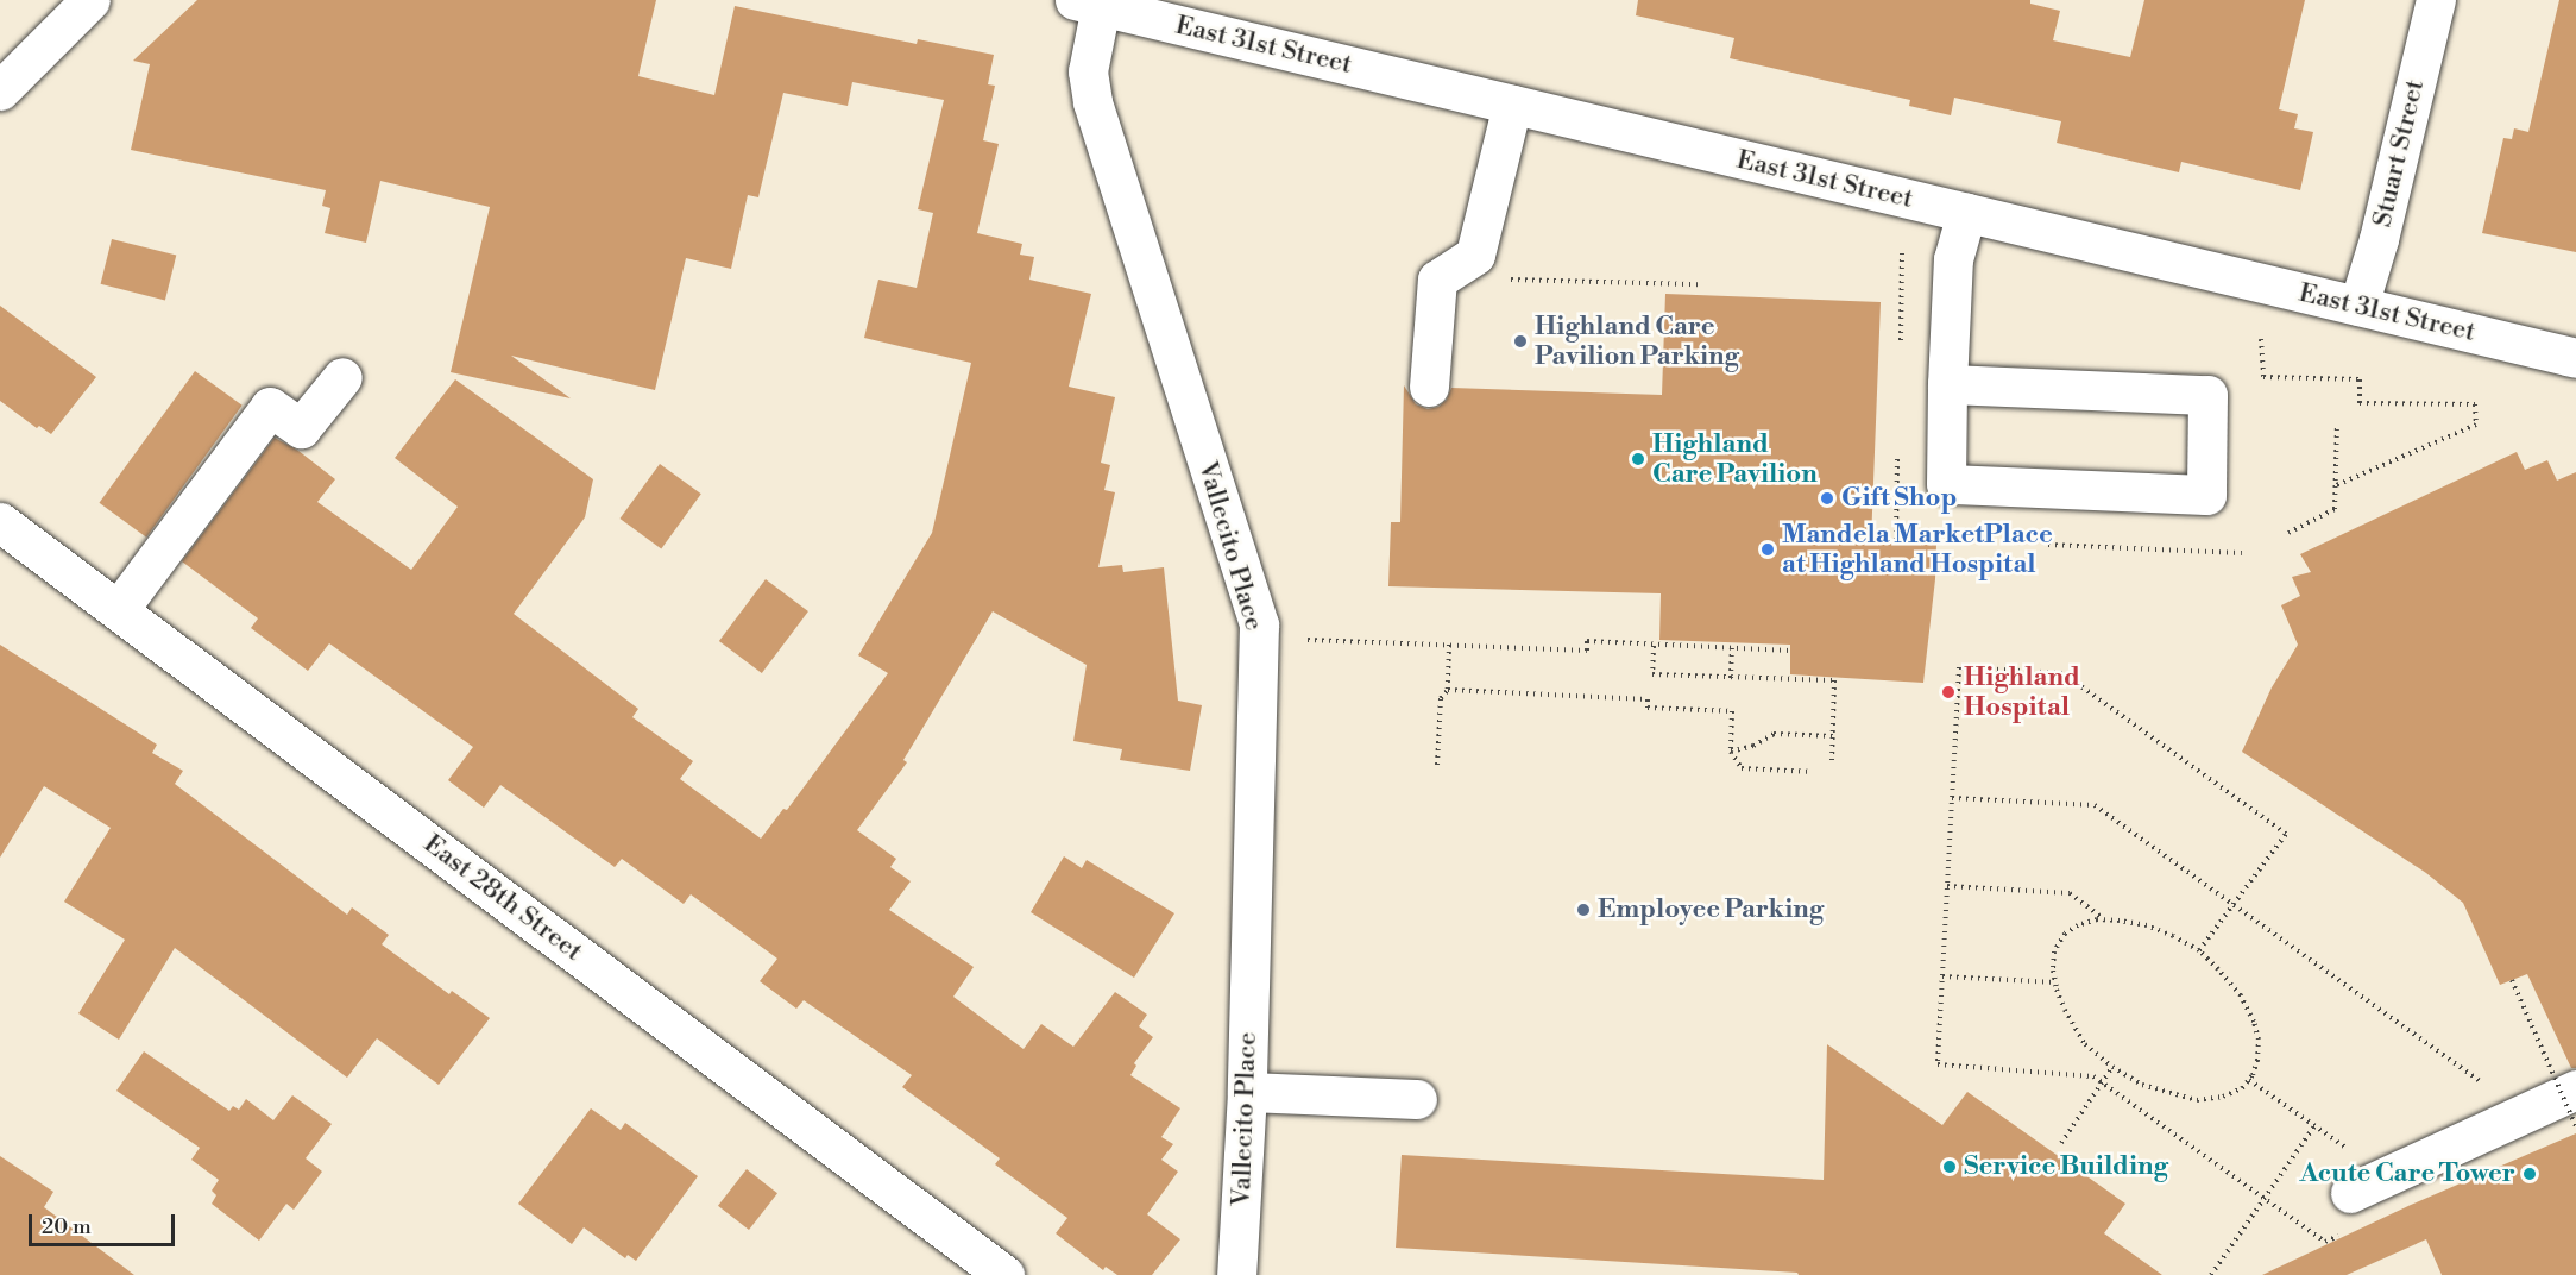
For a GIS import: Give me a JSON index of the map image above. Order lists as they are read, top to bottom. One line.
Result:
{"streets":{"street":["East 31st Street","Stuart Street","Vallecito Place","East 28th Street"]},"crossings":[["East 31st Street","Stuart Street"],["East 31st Street","Vallecito Place"]],"places":["Highland Care Pavilion Parking","Highland Care Pavilion","Gift Shop","Mandela MarketPlace at Highland Hospital","Highland Hospital","Employee Parking","Service Building","Acute Care Tower"],"scale_bar":"20 m"}
